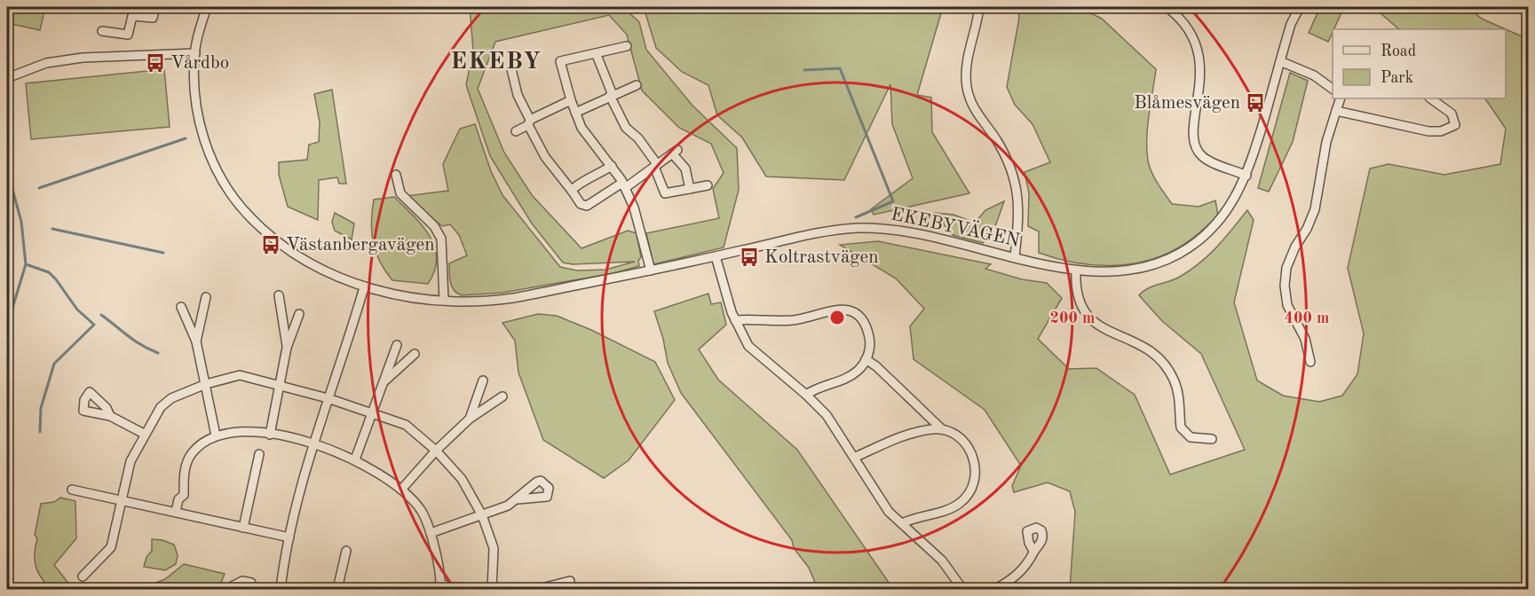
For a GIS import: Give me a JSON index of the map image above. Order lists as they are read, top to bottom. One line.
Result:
{"streets":{"street":["EKEBYVÄGEN"]},"districts":["EKEBY"],"places":{"bus stop":["Vårdbo","Blåmesvägen","Västanbergavägen","Koltrastvägen"]},"legend":["Road","Park"],"rings":["200 m","400 m"]}
